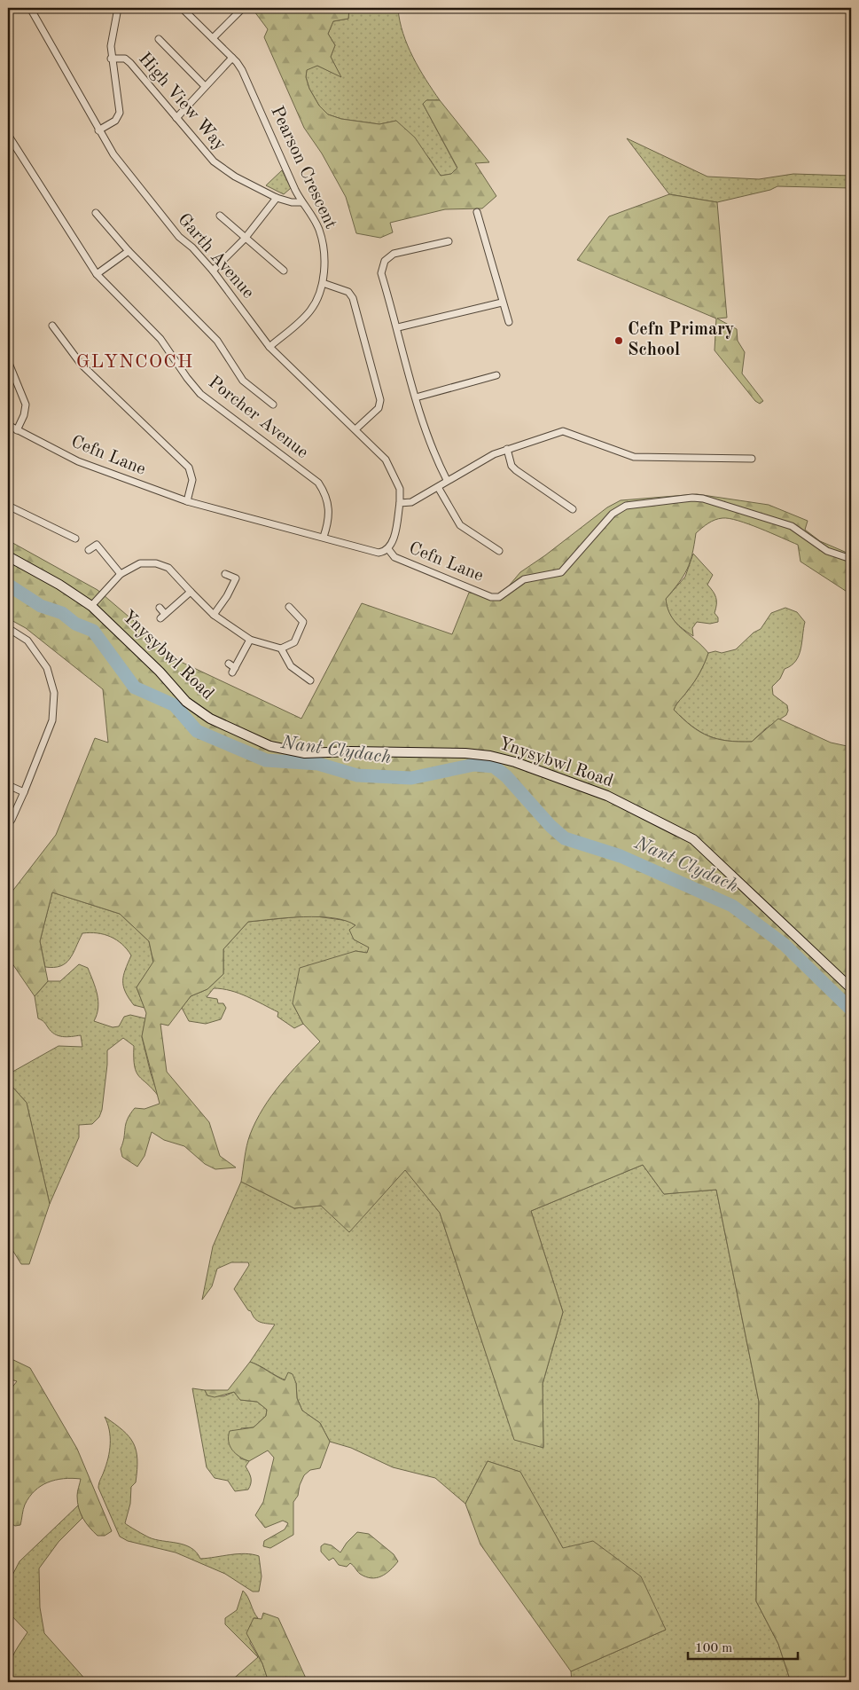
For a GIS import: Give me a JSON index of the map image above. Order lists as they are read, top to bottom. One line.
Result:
{"streets":{"main road":["Ynysybwl Road"],"street":["High View Way","Pearson Crescent","Garth Avenue","Porcher Avenue","Cefn Lane"]},"crossings":[["High View Way","Pearson Crescent"],["Pearson Crescent","Garth Avenue"],["Porcher Avenue","Cefn Lane"]],"districts":["GLYNCOCH"],"water":["Nant Clydach"],"places":["Cefn Primary School"],"scale_bar":"100 m"}
